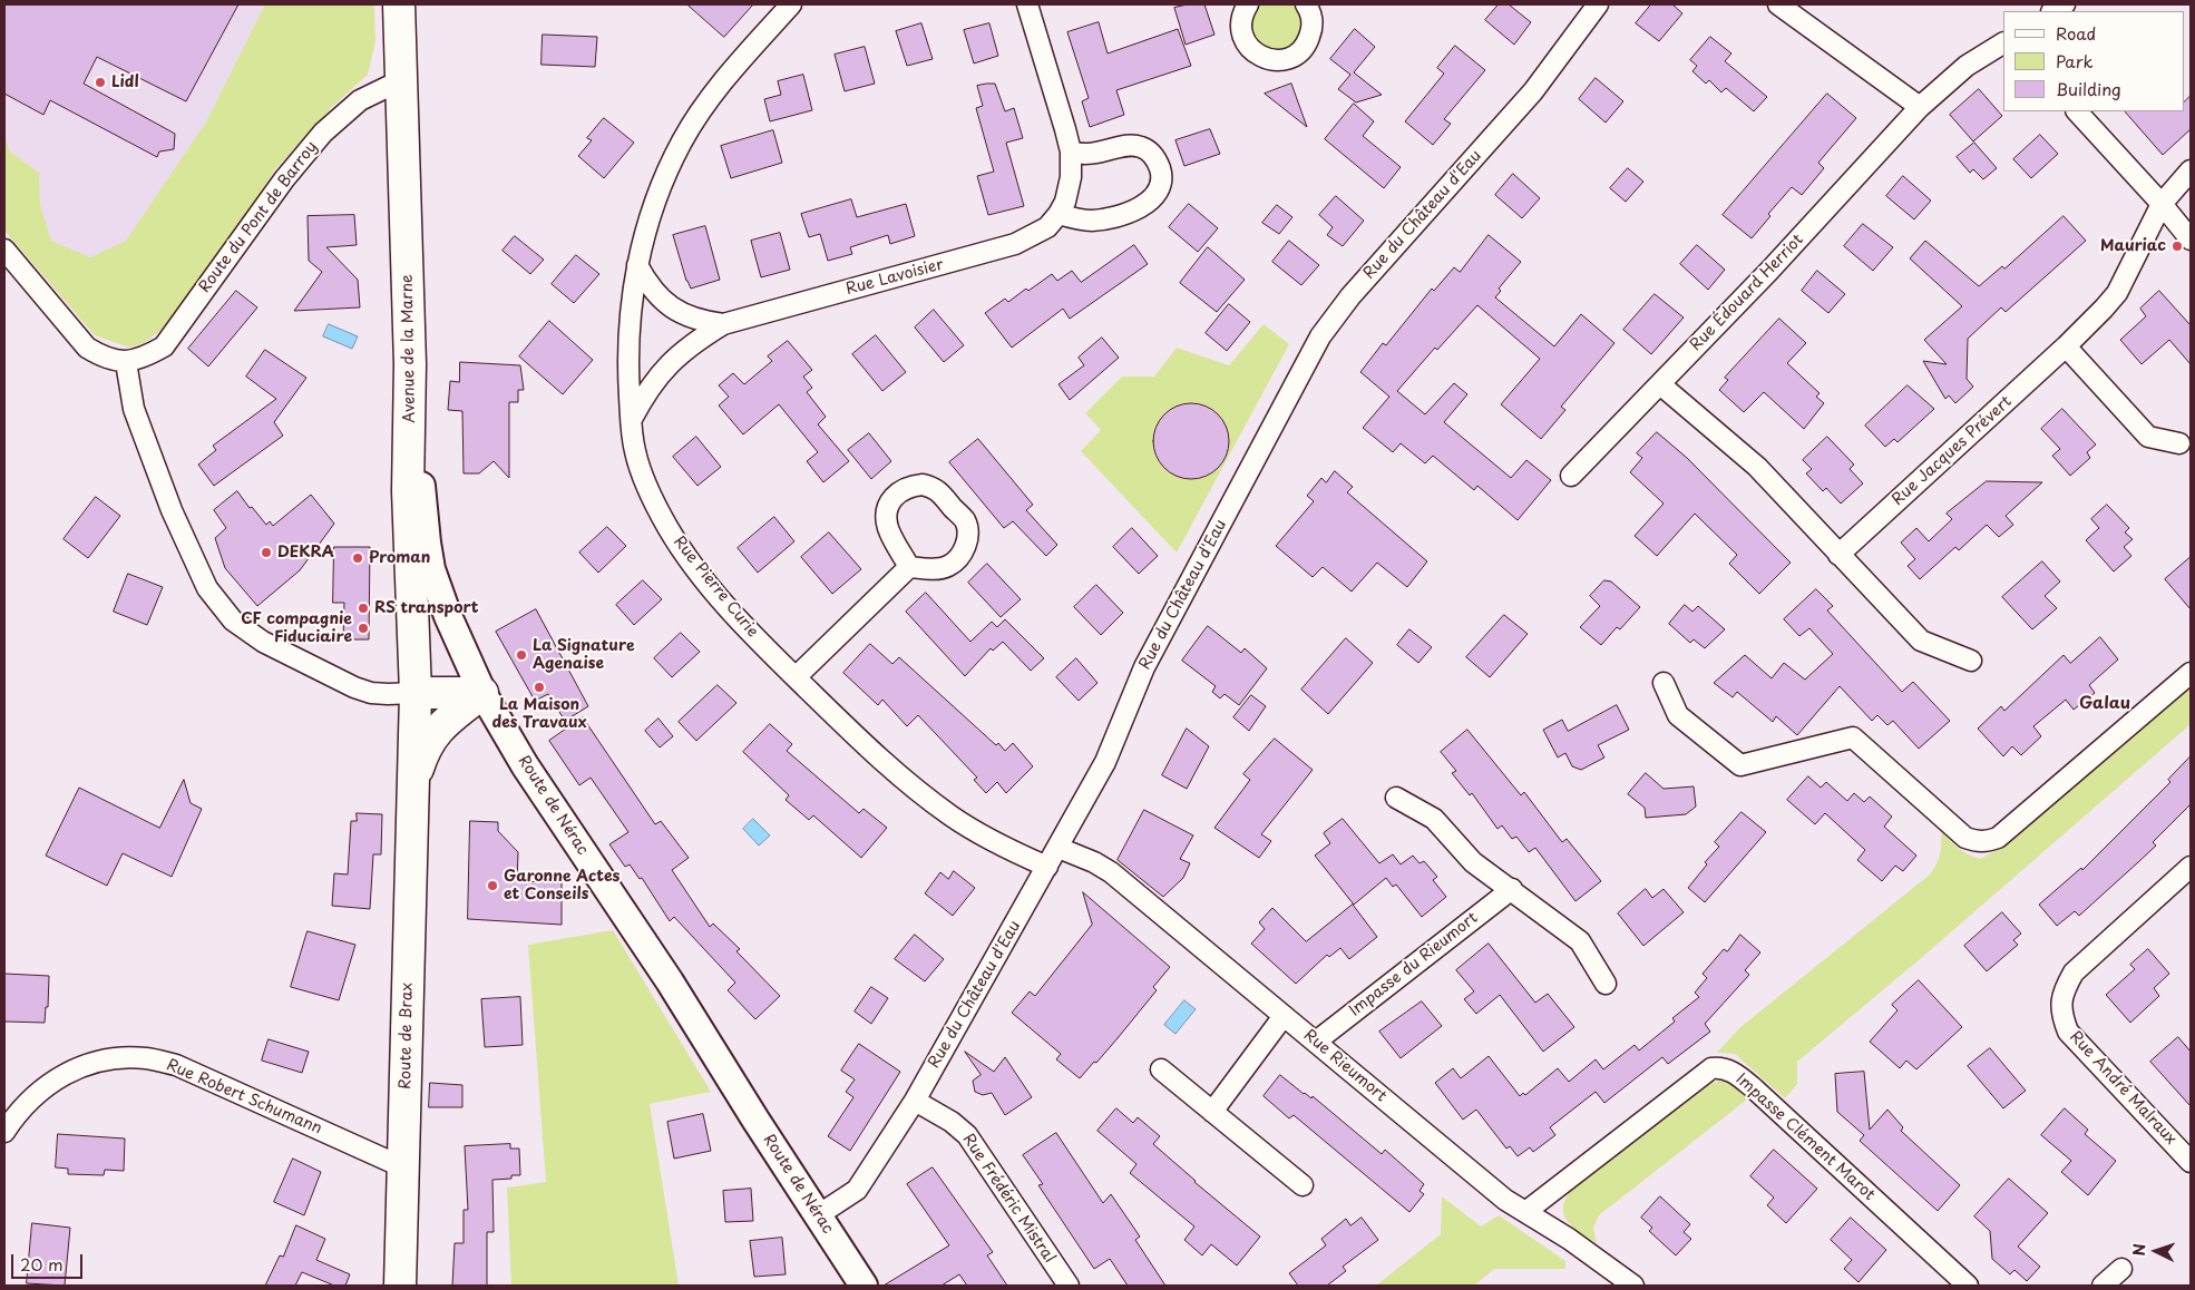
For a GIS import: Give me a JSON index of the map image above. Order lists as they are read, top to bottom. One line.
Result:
{"streets":{"main road":["Avenue de la Marne","Route de Nérac","Route de Brax"],"street":["Rue du Château d'Eau","Route du Pont de Barroy","Rue Lavoisier","Rue Édouard Herriot","Rue Jacques Prévert","Rue Pierre Curie","Impasse du Rieumort","Rue Rieumort","Rue André Malraux","Rue Robert Schumann","Impasse Clément Marot","Rue Frédéric Mistral"]},"crossings":[["Rue du Château d'Eau","Rue Pierre Curie"],["Rue du Château d'Eau","Route de Nérac"],["Rue du Château d'Eau","Rue Rieumort"],["Rue du Château d'Eau","Rue Frédéric Mistral"],["Route du Pont de Barroy","Avenue de la Marne"],["Rue Lavoisier","Rue Pierre Curie"],["Avenue de la Marne","Route de Nérac"],["Avenue de la Marne","Route de Brax"],["Route de Nérac","Route de Brax"],["Impasse du Rieumort","Rue Rieumort"],["Route de Brax","Rue Robert Schumann"],["Rue Rieumort","Impasse Clément Marot"]],"districts":["Galau"],"places":["Lidl","Mauriac","DEKRA","Proman","RS transport","CF compagnie Fiduciaire","La Signature Agenaise","La Maison des Travaux","Garonne Actes et Conseils"],"legend":["Road","Park","Building"],"scale_bar":"20 m","north":"left"}
